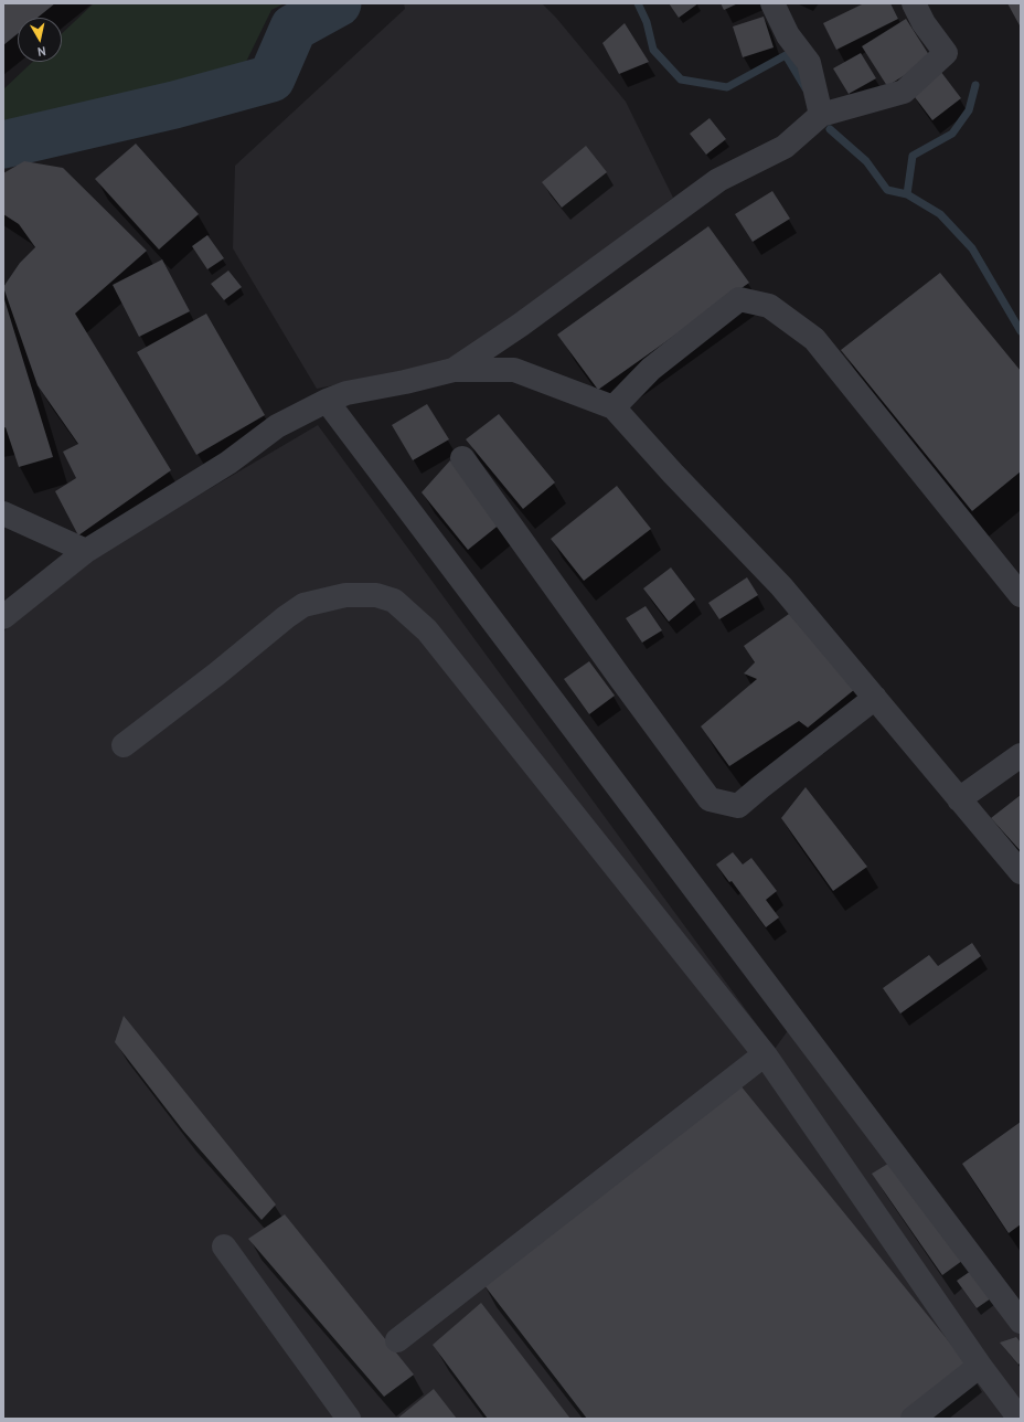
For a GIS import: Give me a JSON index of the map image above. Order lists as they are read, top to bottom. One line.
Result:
{"north":"bottom"}
